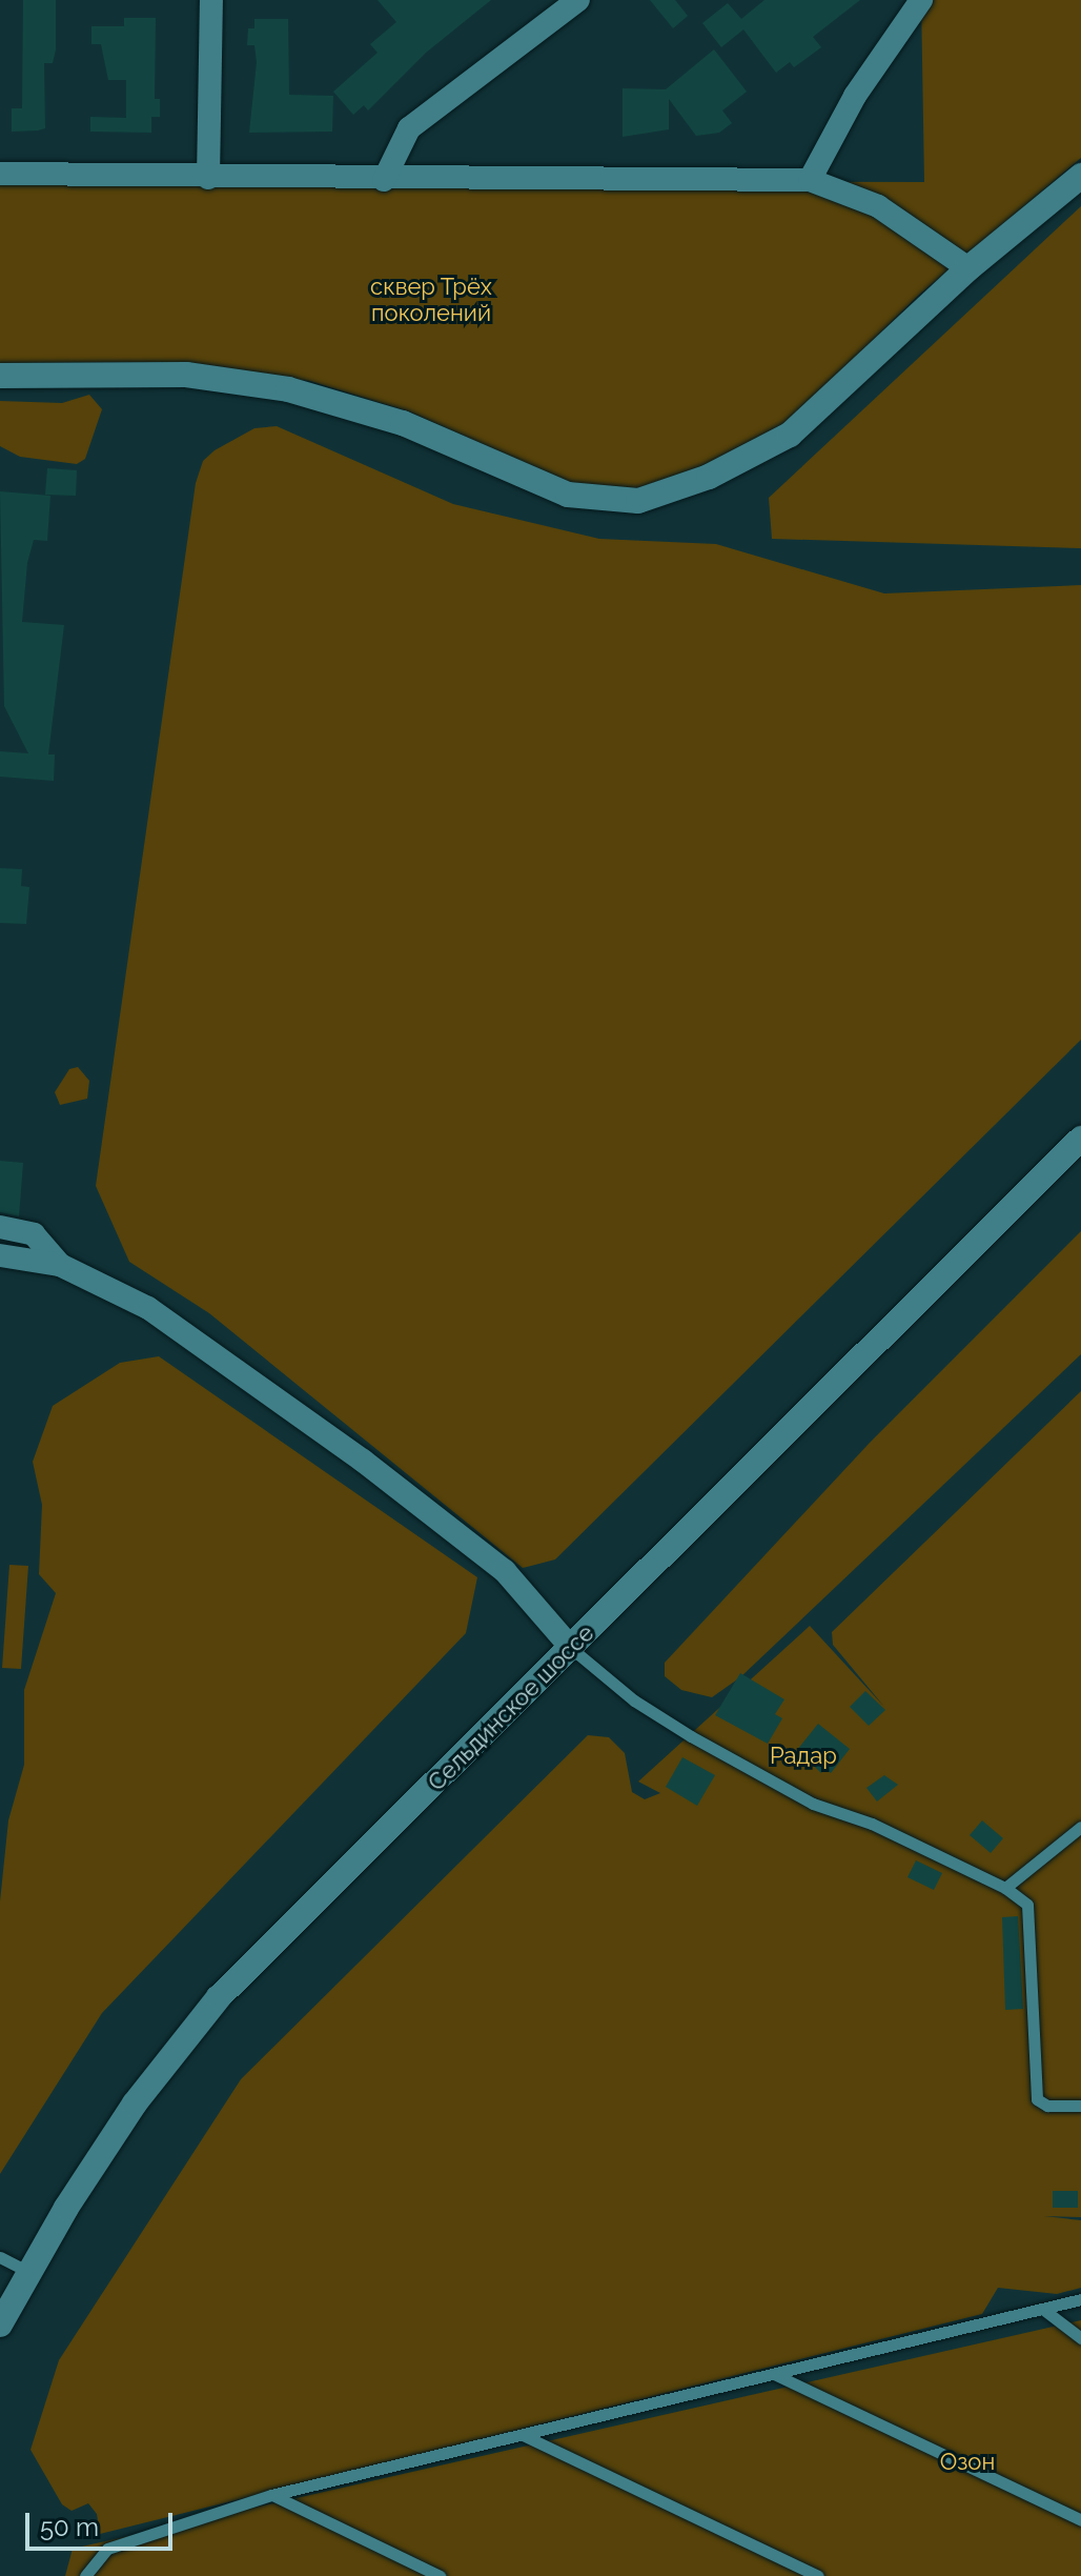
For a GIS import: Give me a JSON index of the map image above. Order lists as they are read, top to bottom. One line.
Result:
{"streets":{"main road":["Сельдинское шоссе"]},"parks":["сквер Трёх поколений","Радар","Озон"],"scale_bar":"50 m"}
